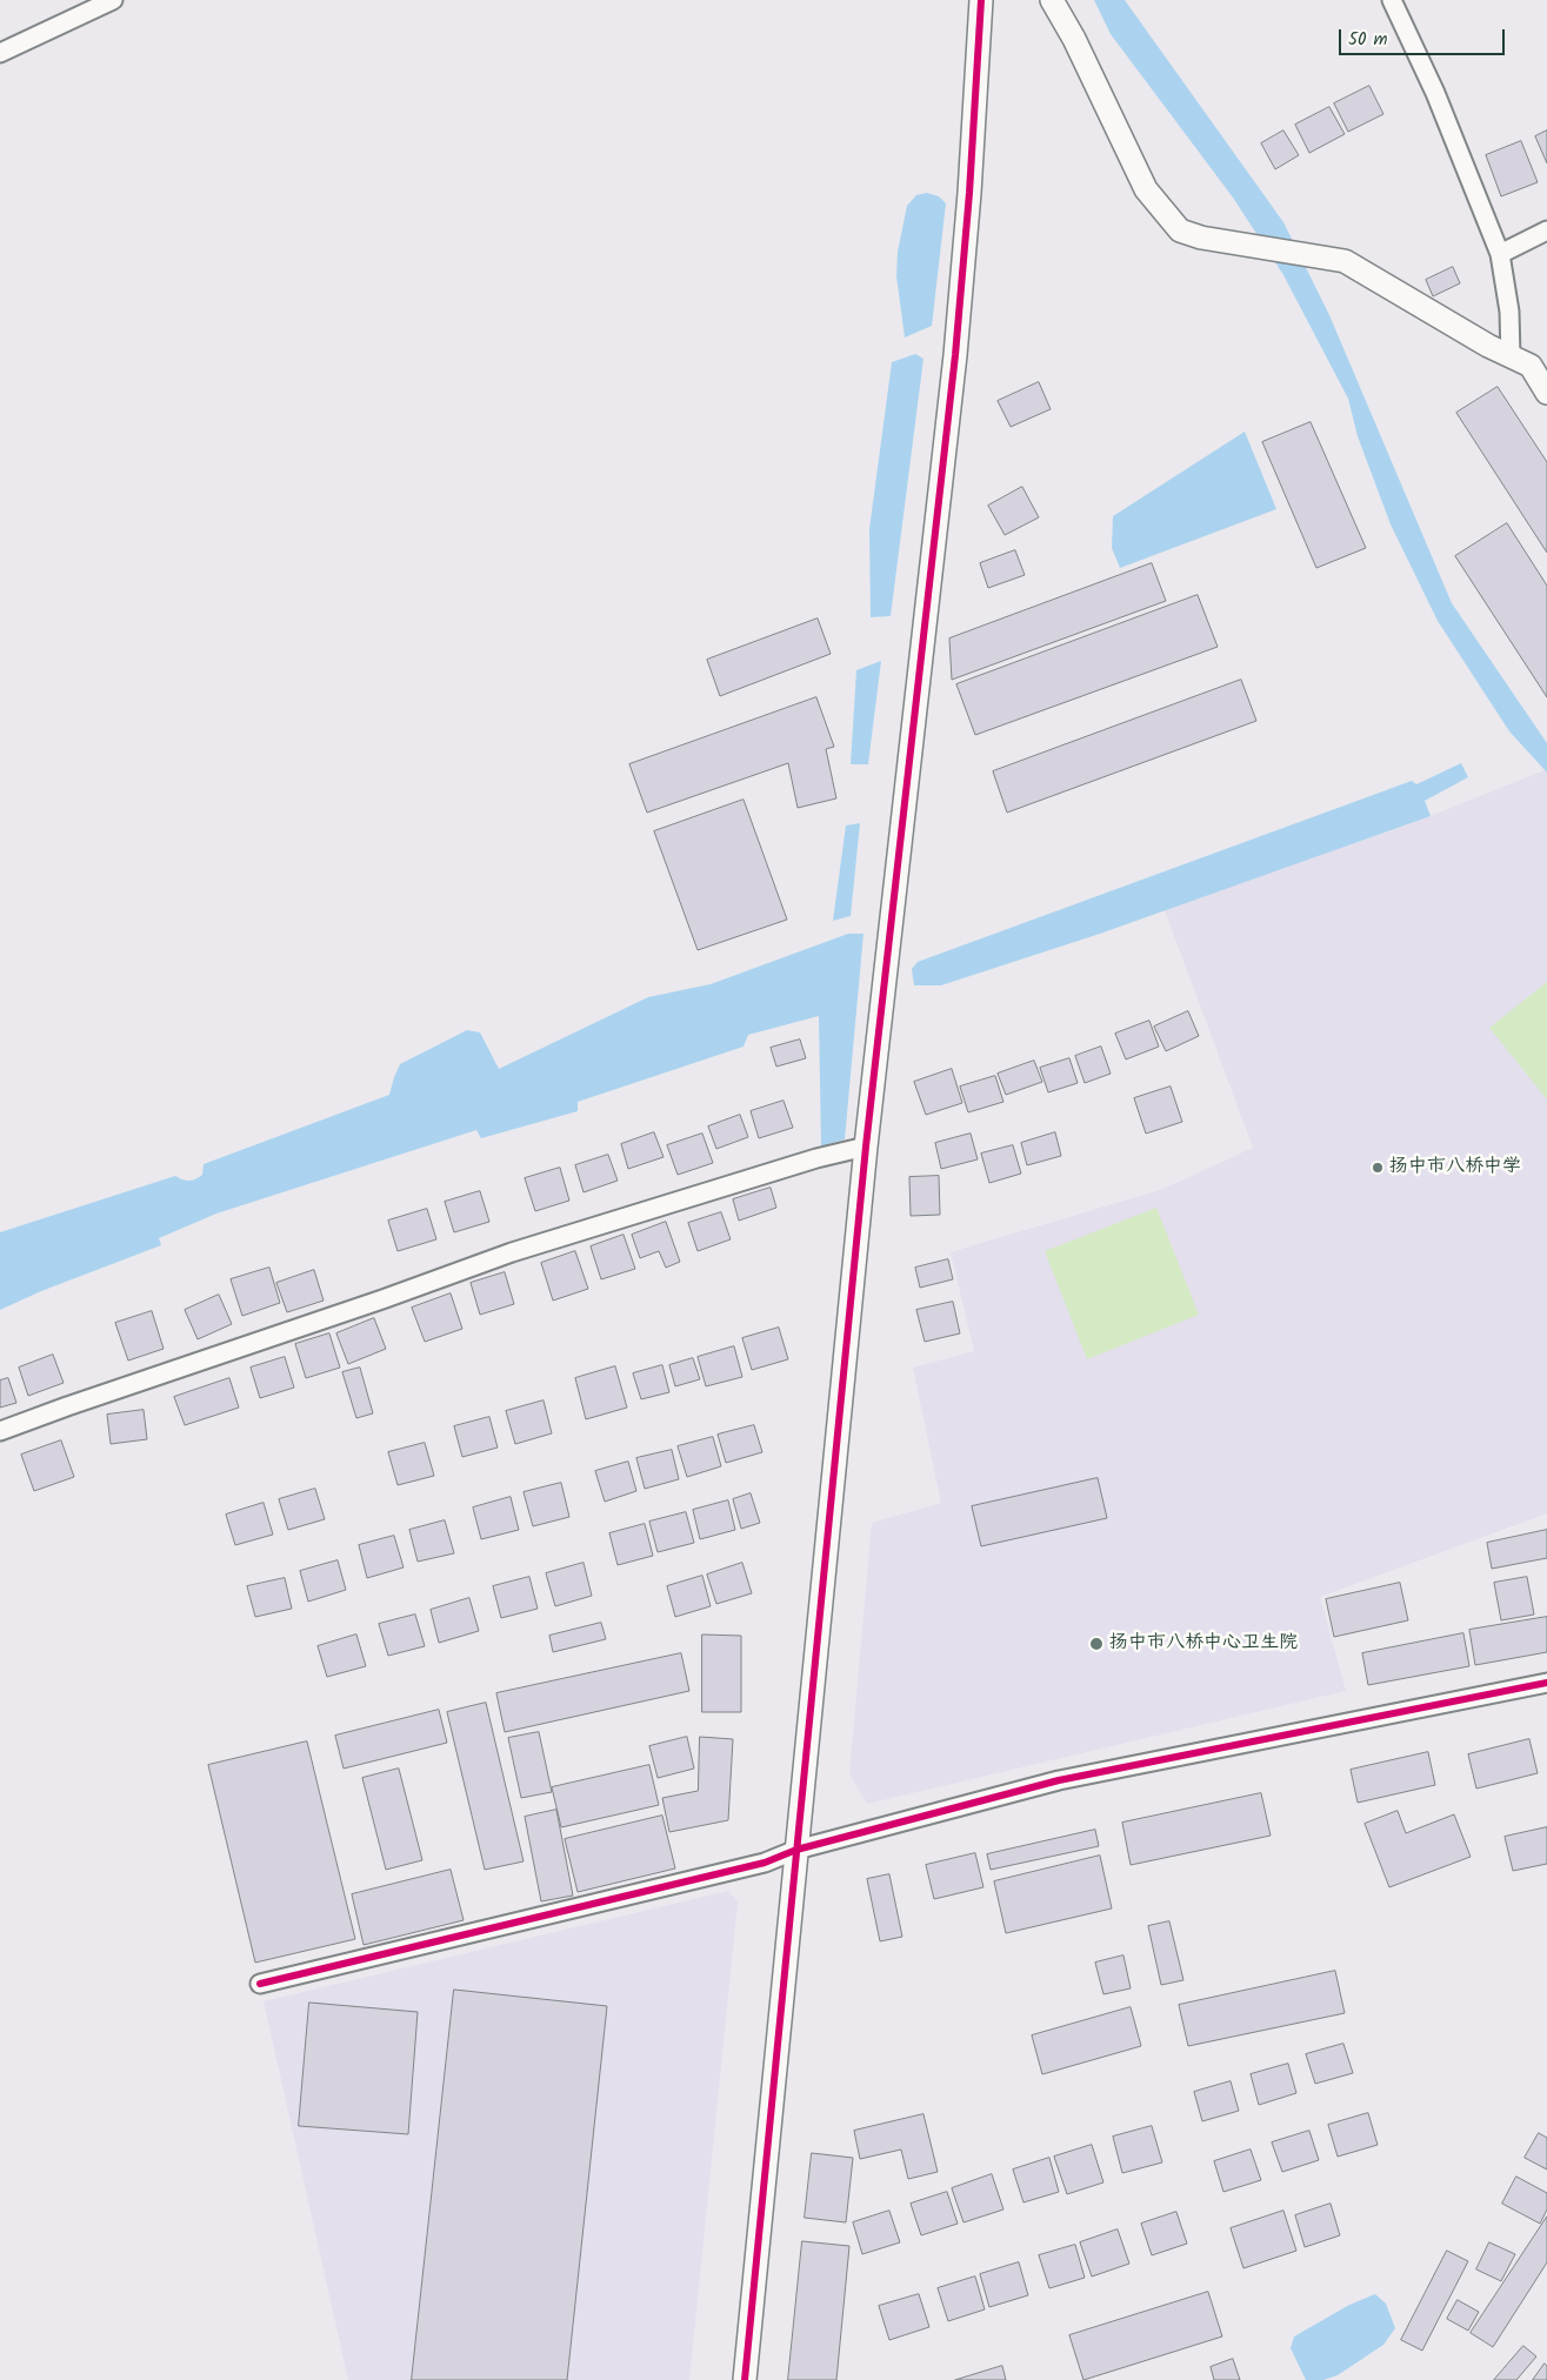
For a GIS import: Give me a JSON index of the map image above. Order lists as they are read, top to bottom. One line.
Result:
{"places":["扬中市八桥中学","扬中市八桥中心卫生院"],"scale_bar":"50 m"}
